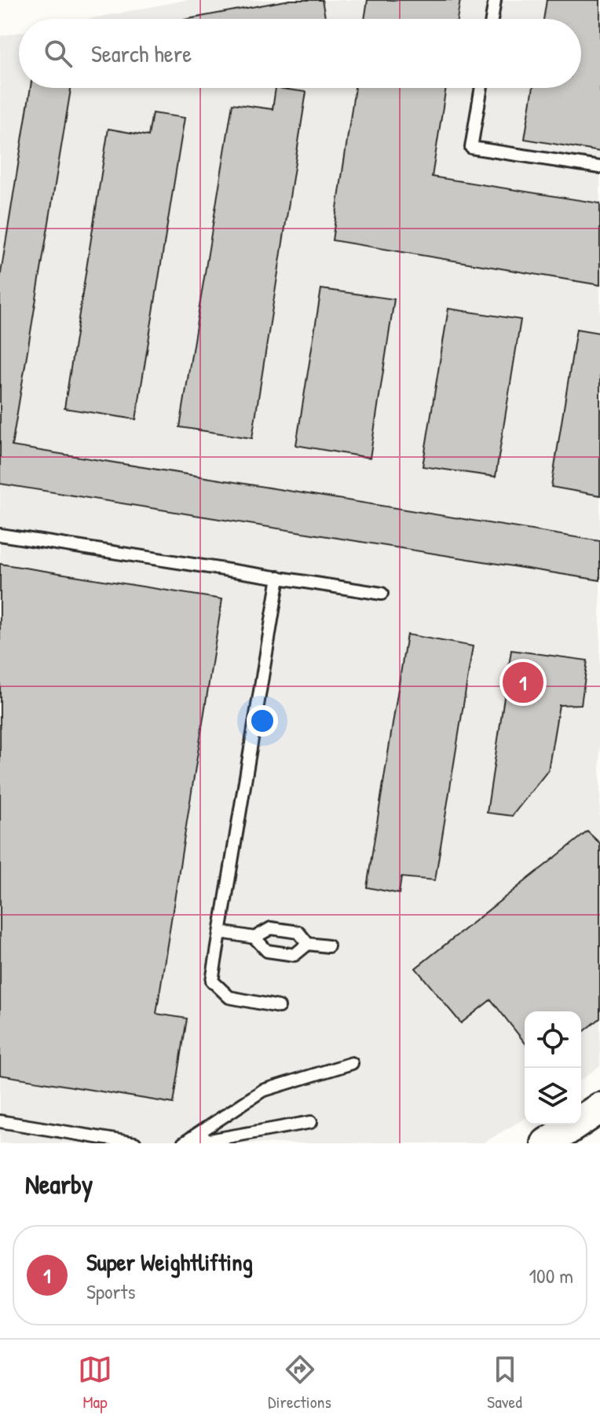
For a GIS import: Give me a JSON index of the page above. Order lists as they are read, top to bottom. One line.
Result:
{"page":{"search":"Search here","pins":"1","heading":"Nearby","list":[{"mark":"1","name":"Super Weightlifting","note":"Sports","value":"100 m"}],"nav":["Map","Directions","Saved"]}}
